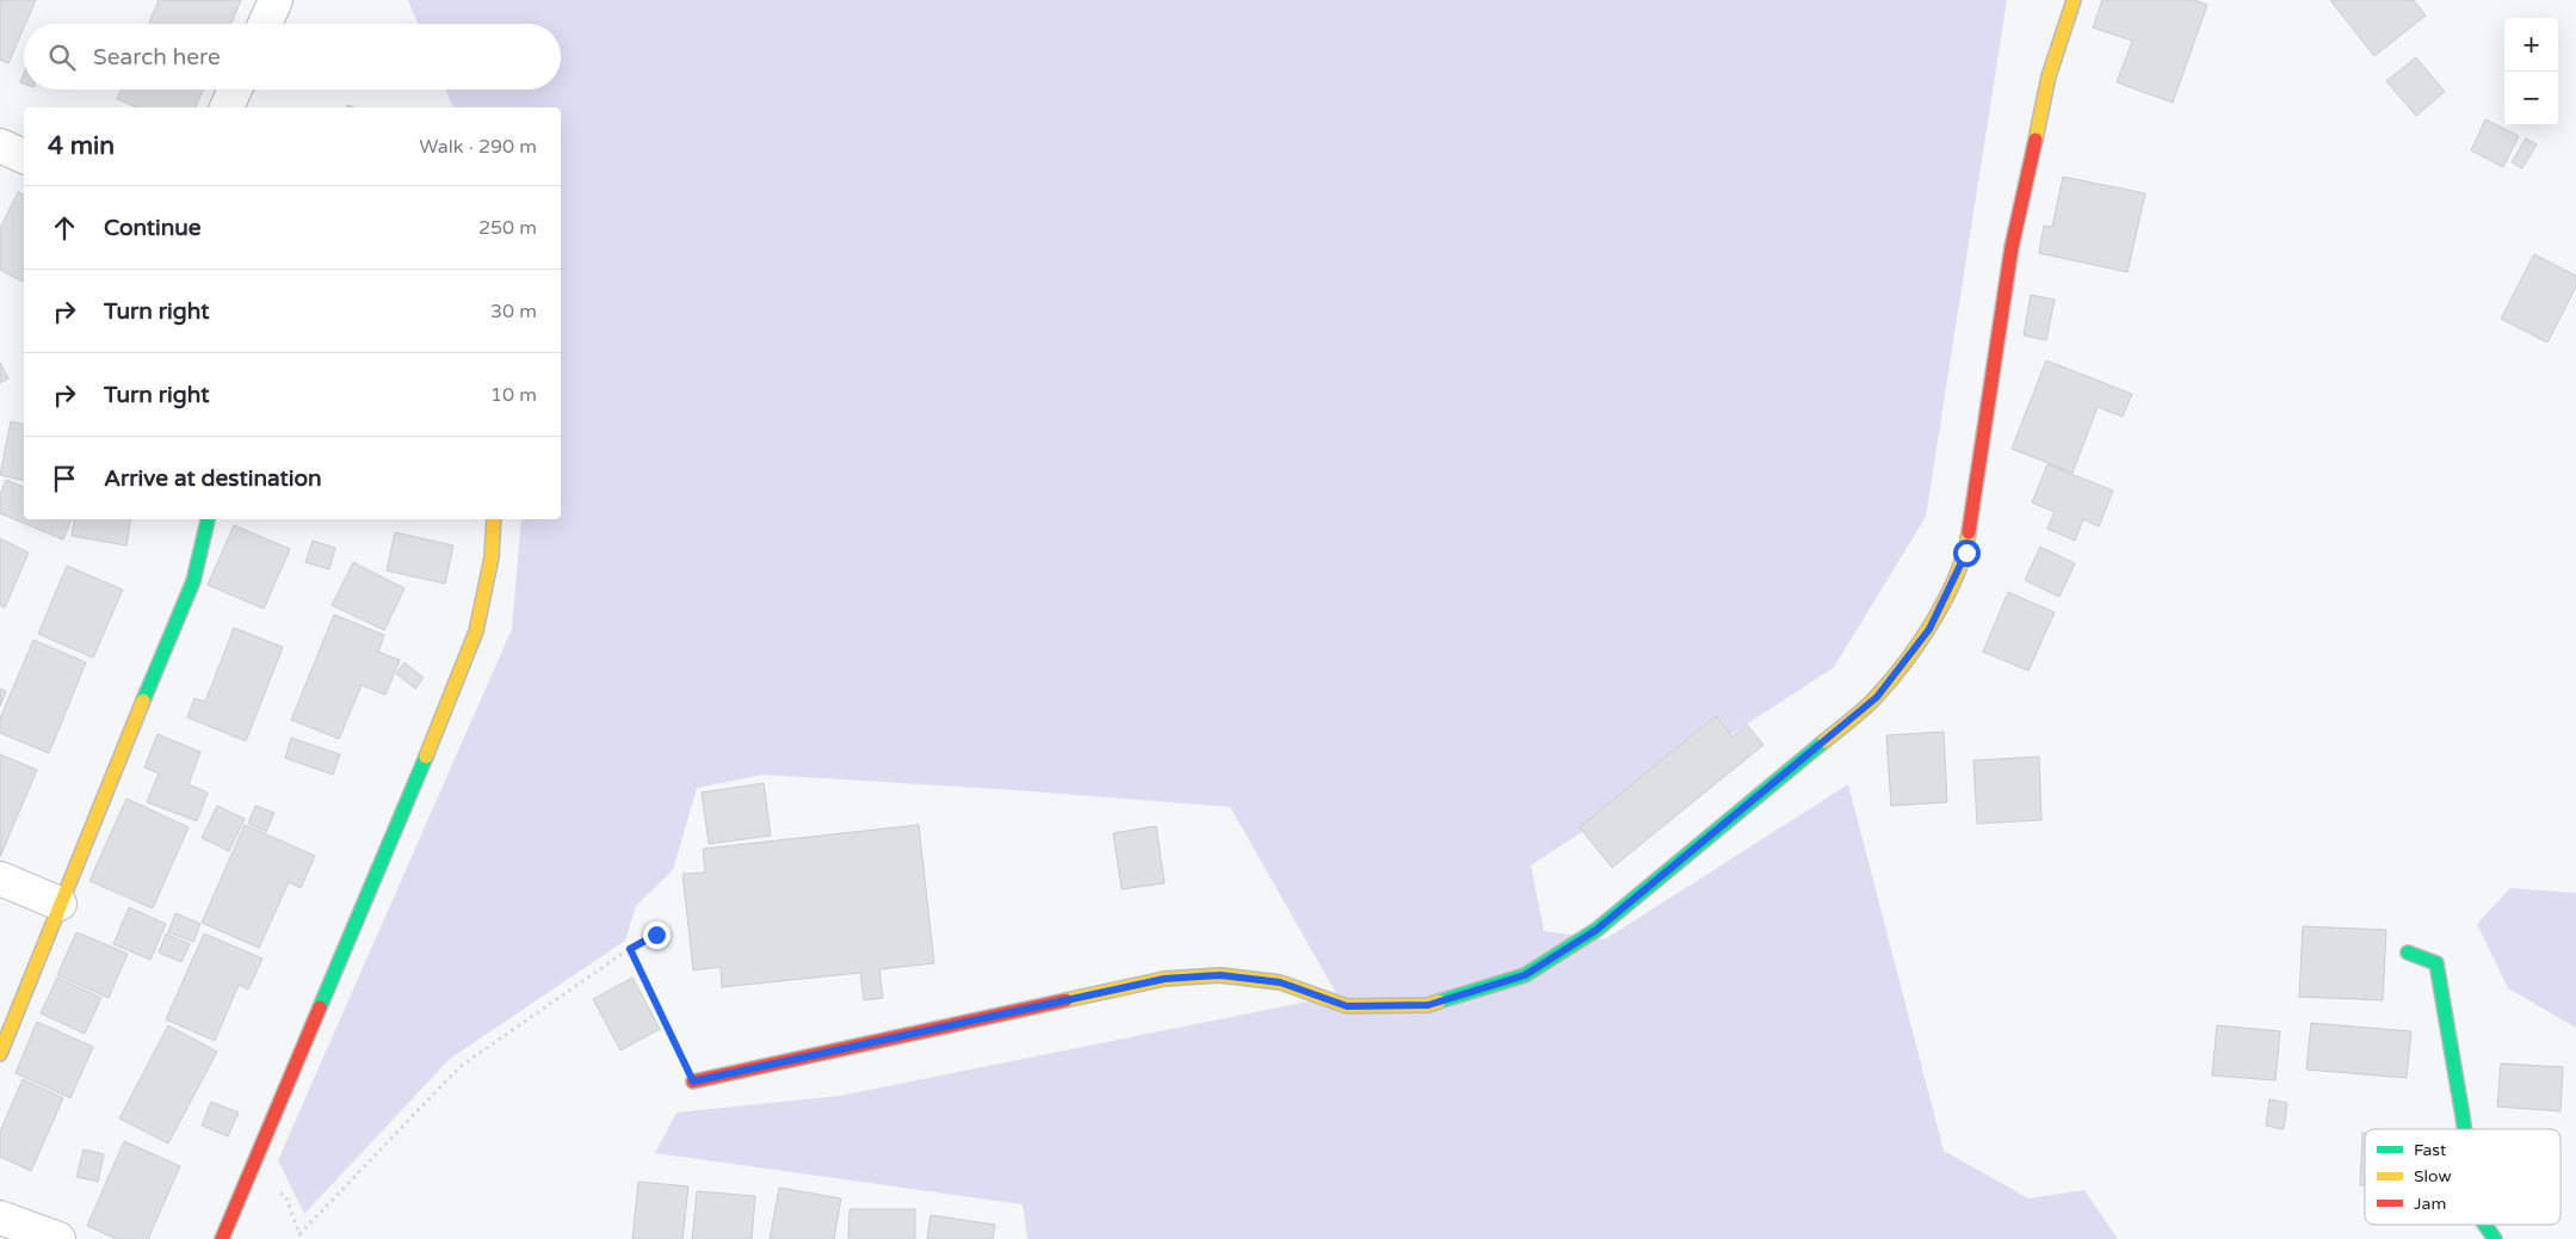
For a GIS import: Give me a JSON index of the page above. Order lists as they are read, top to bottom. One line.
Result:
{"legend":["Fast","Slow","Jam"],"page":{"map_buttons":["+","−"],"search":"Search here","heading":["4 min","Walk · 290 m"],"list":[["Continue","250 m"],["Turn right","30 m"],["Turn right","10 m"],"Arrive at destination"]}}
